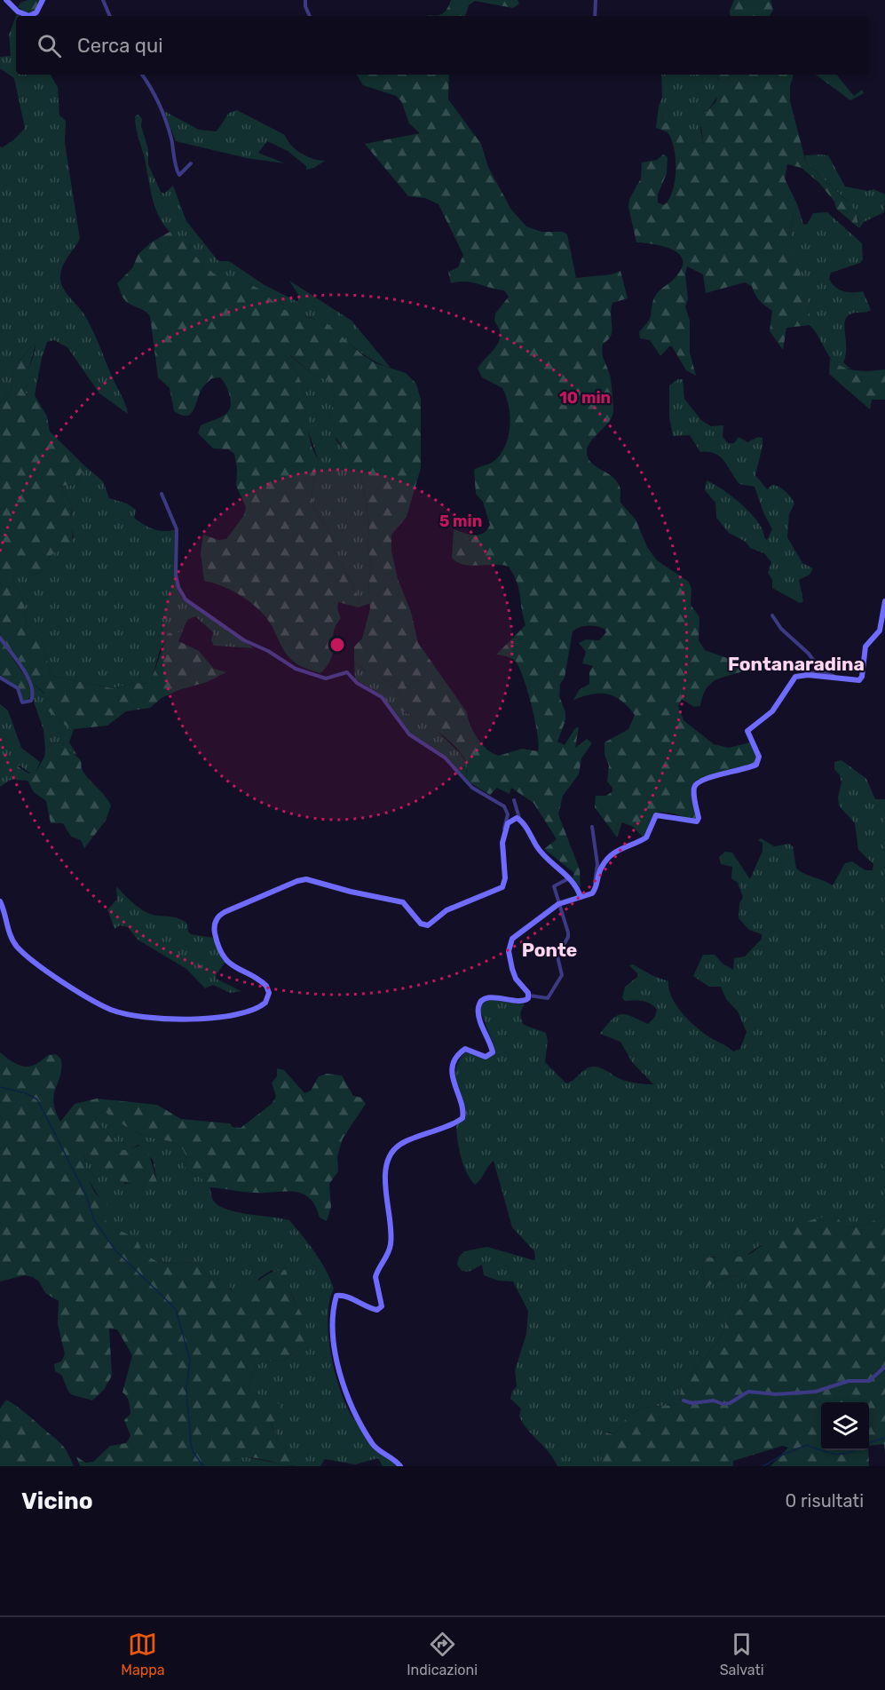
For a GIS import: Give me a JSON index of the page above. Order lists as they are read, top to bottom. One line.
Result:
{"districts":["Fontanaradina","Ponte"],"page":{"search":"Cerca qui","heading":["Vicino","0 risultati"],"nav":["Mappa","Indicazioni","Salvati"]},"rings":["10 min","5 min"]}
